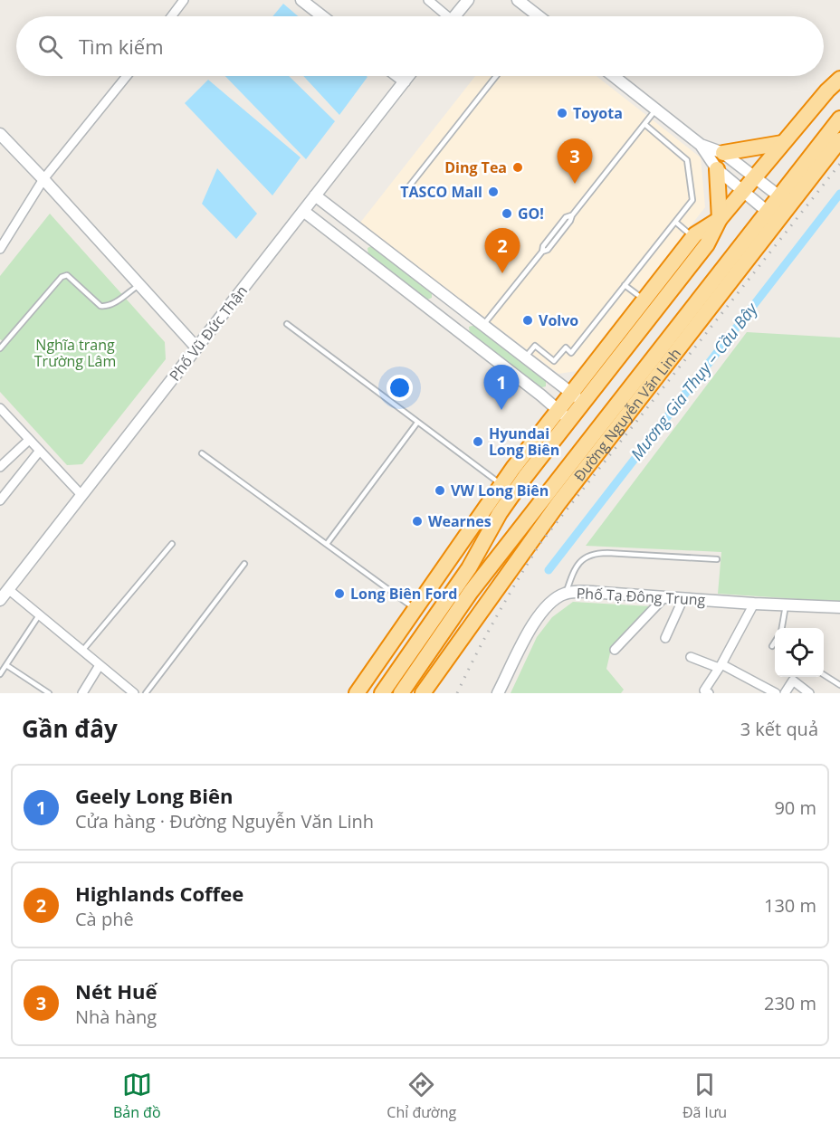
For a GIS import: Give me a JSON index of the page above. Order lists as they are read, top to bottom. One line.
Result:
{"streets":{"highway":["Đường Nguyễn Văn Linh"],"street":["Phố Vũ Đức Thận","Phố Tạ Đông Trung"]},"water":["Mương Gia Thụy – Cầu Bây"],"parks":["Nghĩa trang Trường Lâm"],"places":["Toyota","Ding Tea","TASCO Mall","GO!","Volvo","Hyundai Long Biên","VW Long Biên","Wearnes","Long Biên Ford"],"page":{"search":"Tìm kiếm","pins":["3","2","1"],"heading":["Gần đây","3 kết quả"],"list":[{"mark":"1","name":"Geely Long Biên","note":"Cửa hàng · Đường Nguyễn Văn Linh","value":"90 m"},{"mark":"2","name":"Highlands Coffee","note":"Cà phê","value":"130 m"},{"mark":"3","name":"Nét Huế","note":"Nhà hàng","value":"230 m"}],"nav":["Bản đồ","Chỉ đường","Đã lưu"]}}
